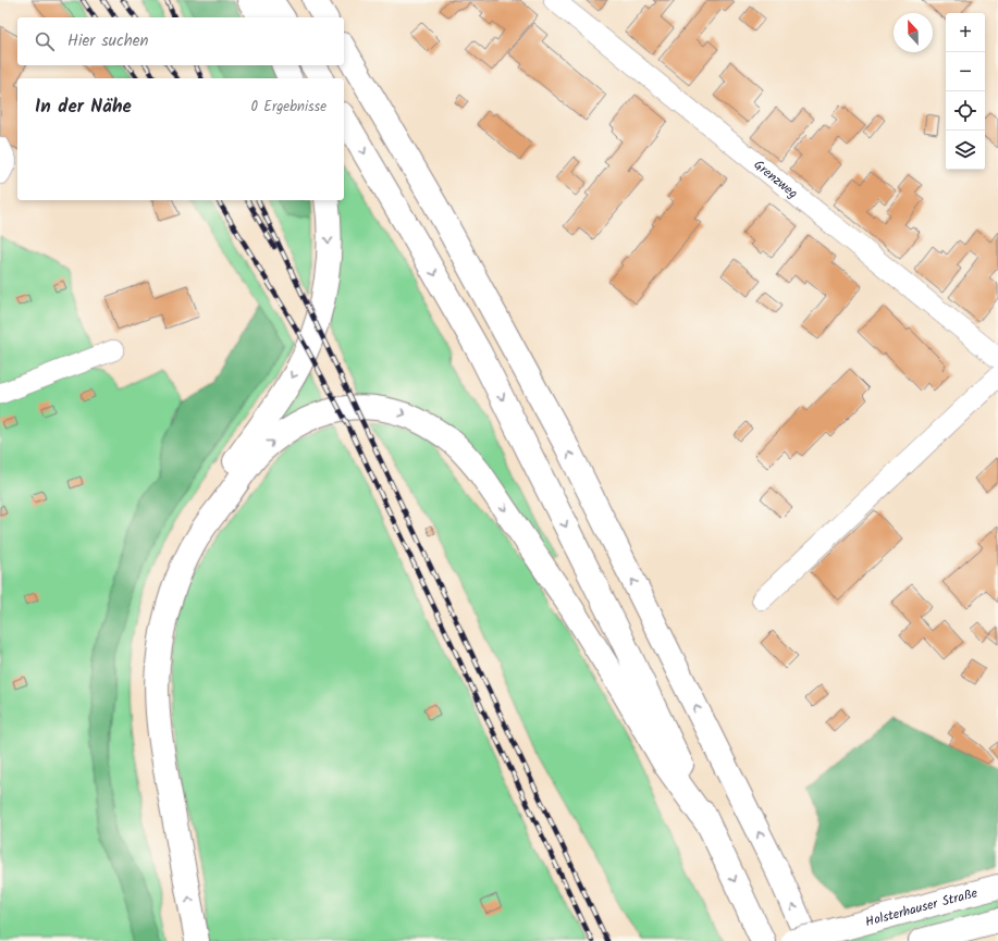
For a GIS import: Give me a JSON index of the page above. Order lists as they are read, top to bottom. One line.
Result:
{"streets":{"main road":["Holsterhauser Straße"],"street":["Grenzweg"]},"north":"top","page":{"map_buttons":["+","−"],"search":"Hier suchen","heading":["In der Nähe","0 Ergebnisse"]}}
